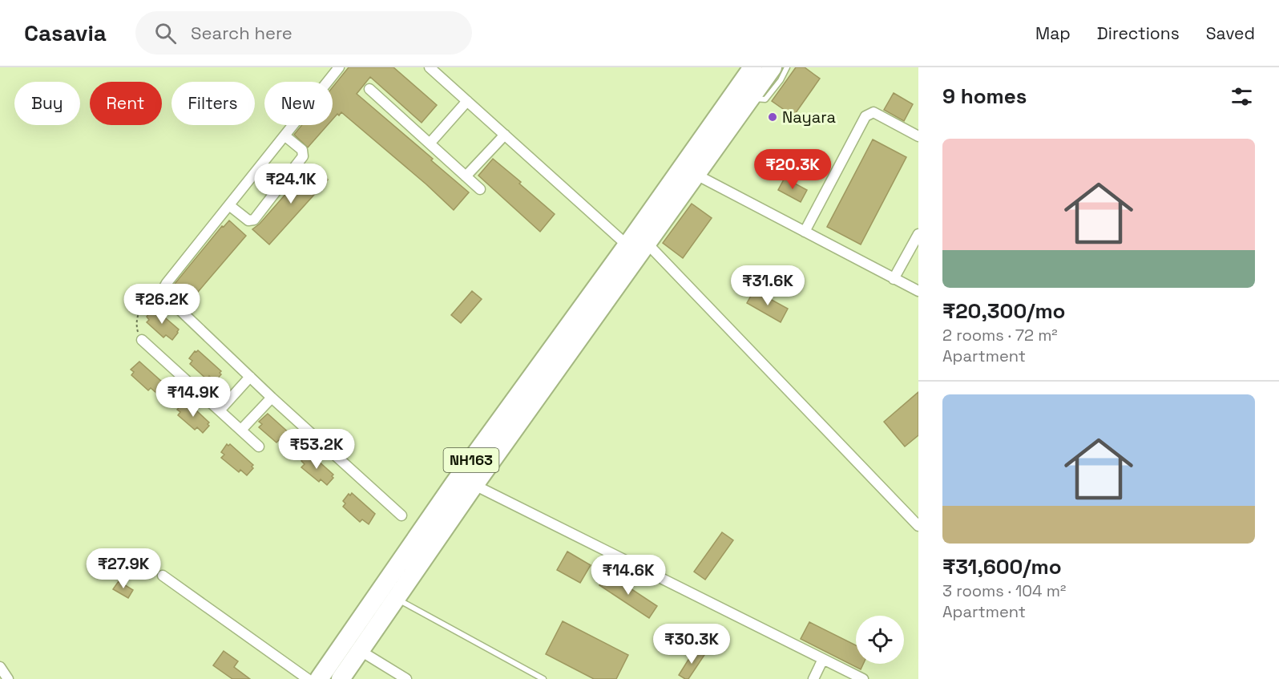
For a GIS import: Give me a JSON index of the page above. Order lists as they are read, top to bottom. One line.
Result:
{"streets":{"highway":["NH163"]},"places":["Nayara"],"page":{"header":"Casavia","search":"Search here","nav":["Map","Directions","Saved"],"heading":"9 homes","chip":["Buy","Rent","Filters","New"],"list":[{"name":"₹20,300/mo","note":"2 rooms · 72 m² · Apartment"},{"name":"₹31,600/mo","note":"3 rooms · 104 m² · Apartment"}],"price":["₹20.3K","₹24.1K","₹31.6K","₹26.2K","₹14.9K","₹53.2K","₹27.9K","₹14.6K","₹30.3K"]}}
